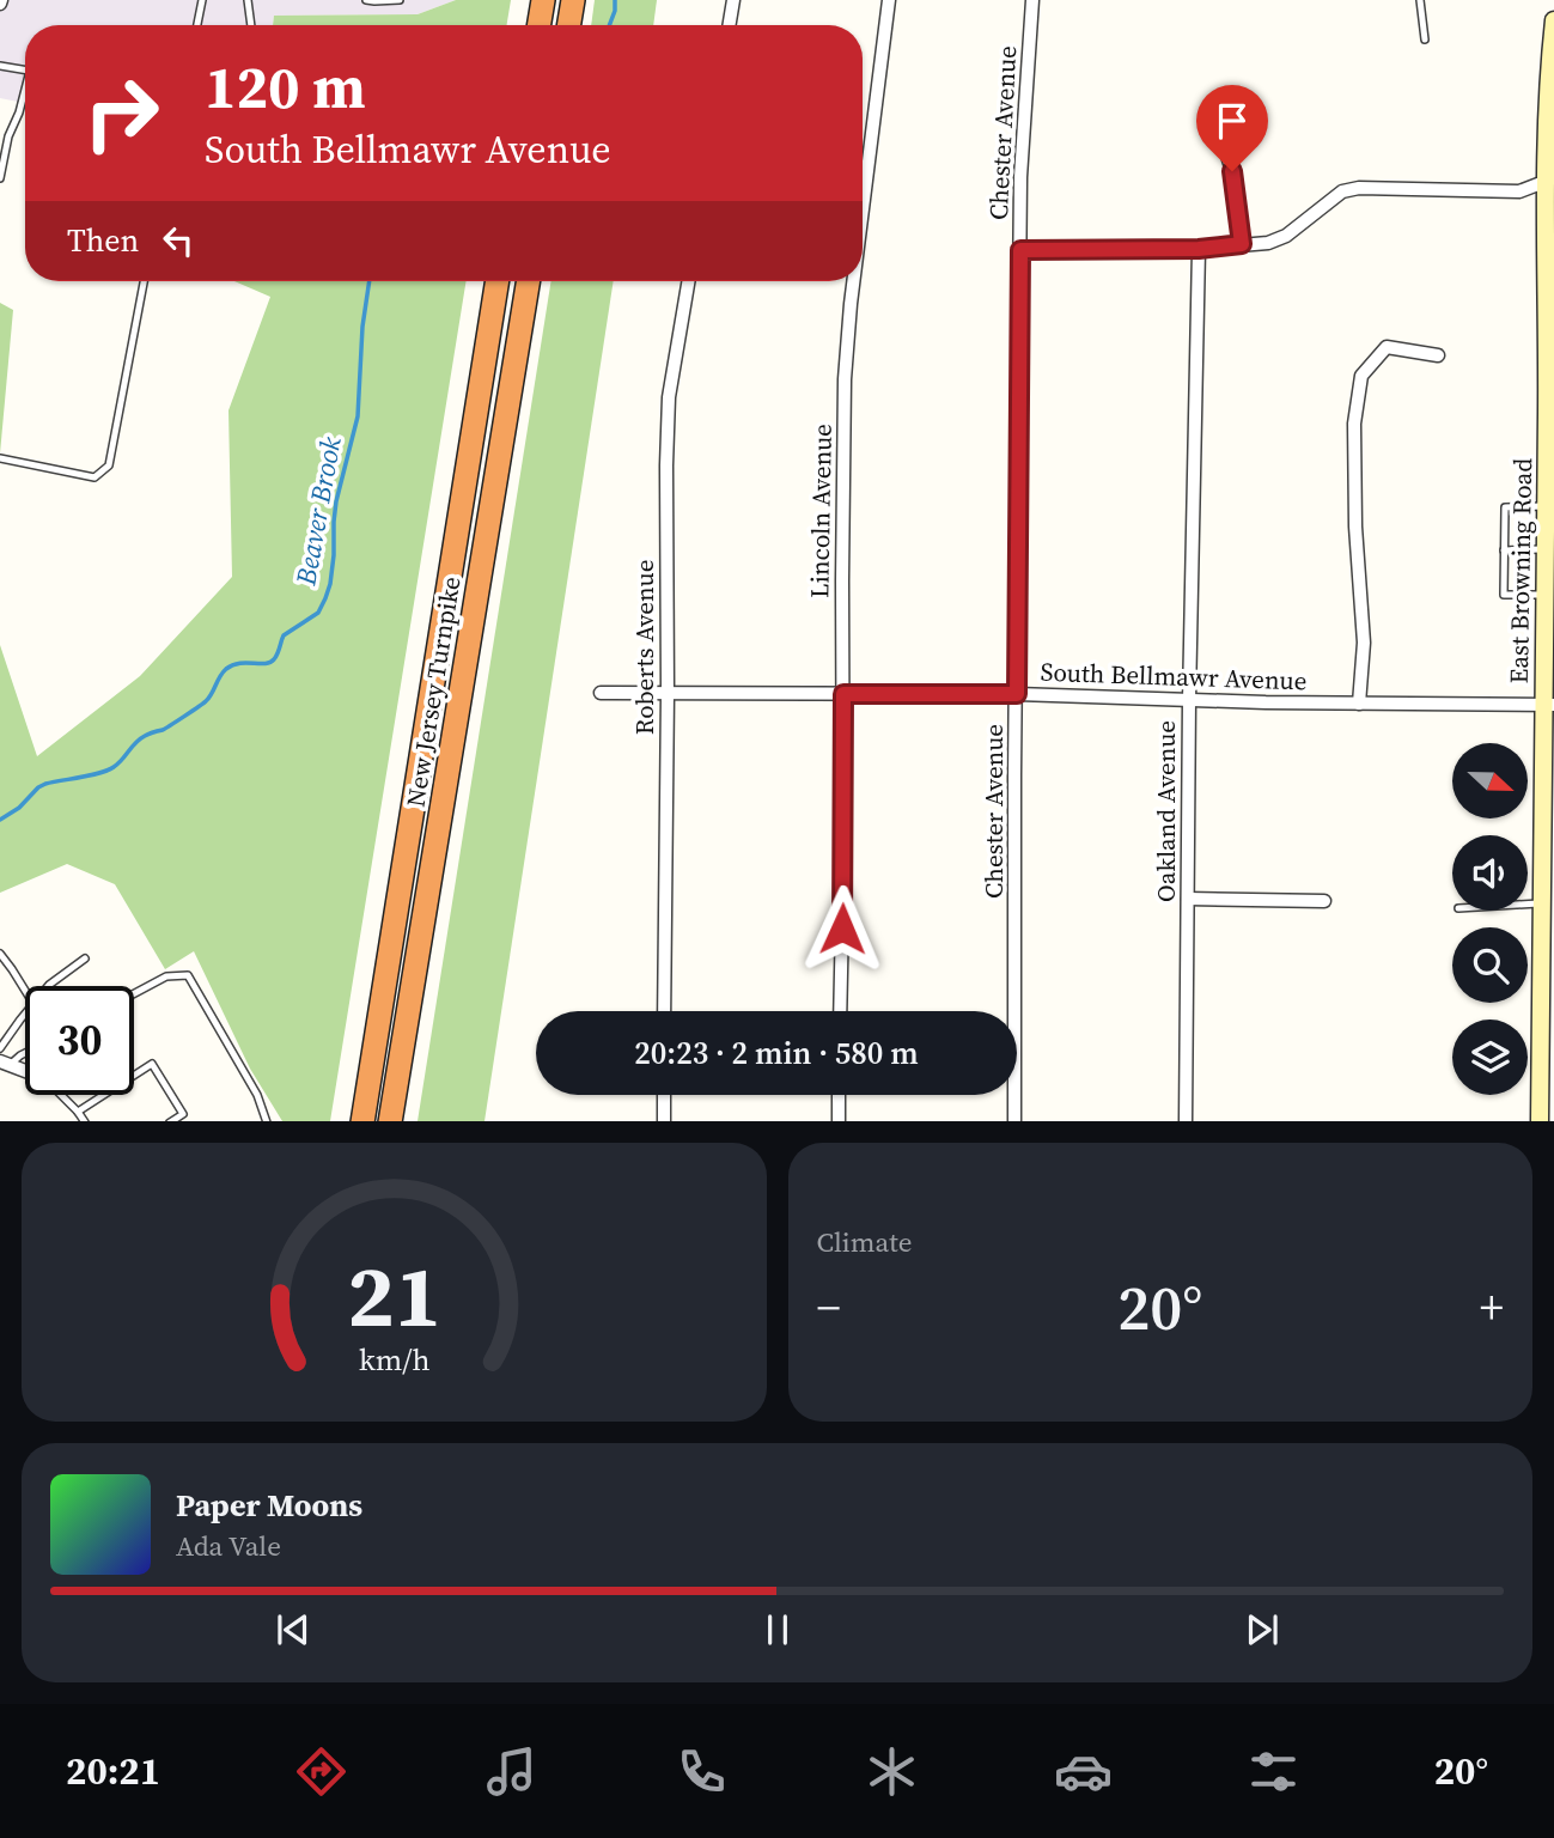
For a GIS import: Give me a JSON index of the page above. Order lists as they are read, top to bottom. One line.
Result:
{"streets":{"highway":["New Jersey Turnpike"],"main road":["East Browning Road"],"street":["Chester Avenue","Lincoln Avenue","Roberts Avenue","South Bellmawr Avenue","Oakland Avenue"]},"crossings":[["Chester Avenue","South Bellmawr Avenue"],["Lincoln Avenue","South Bellmawr Avenue"],["East Browning Road","South Bellmawr Avenue"],["Roberts Avenue","South Bellmawr Avenue"],["South Bellmawr Avenue","Oakland Avenue"]],"water":["Beaver Brook"],"north":"right","page":{"turn":["120 m","South Bellmawr Avenue"],"then":"Then","limit":"30","trip":"20:23 · 2 min · 580 m","tile":"Climate","heat":["−","20°","+"],"song":["Paper Moons","Ada Vale"],"tabs":["20:21","20°"],"gauge":["21","km/h"]}}
